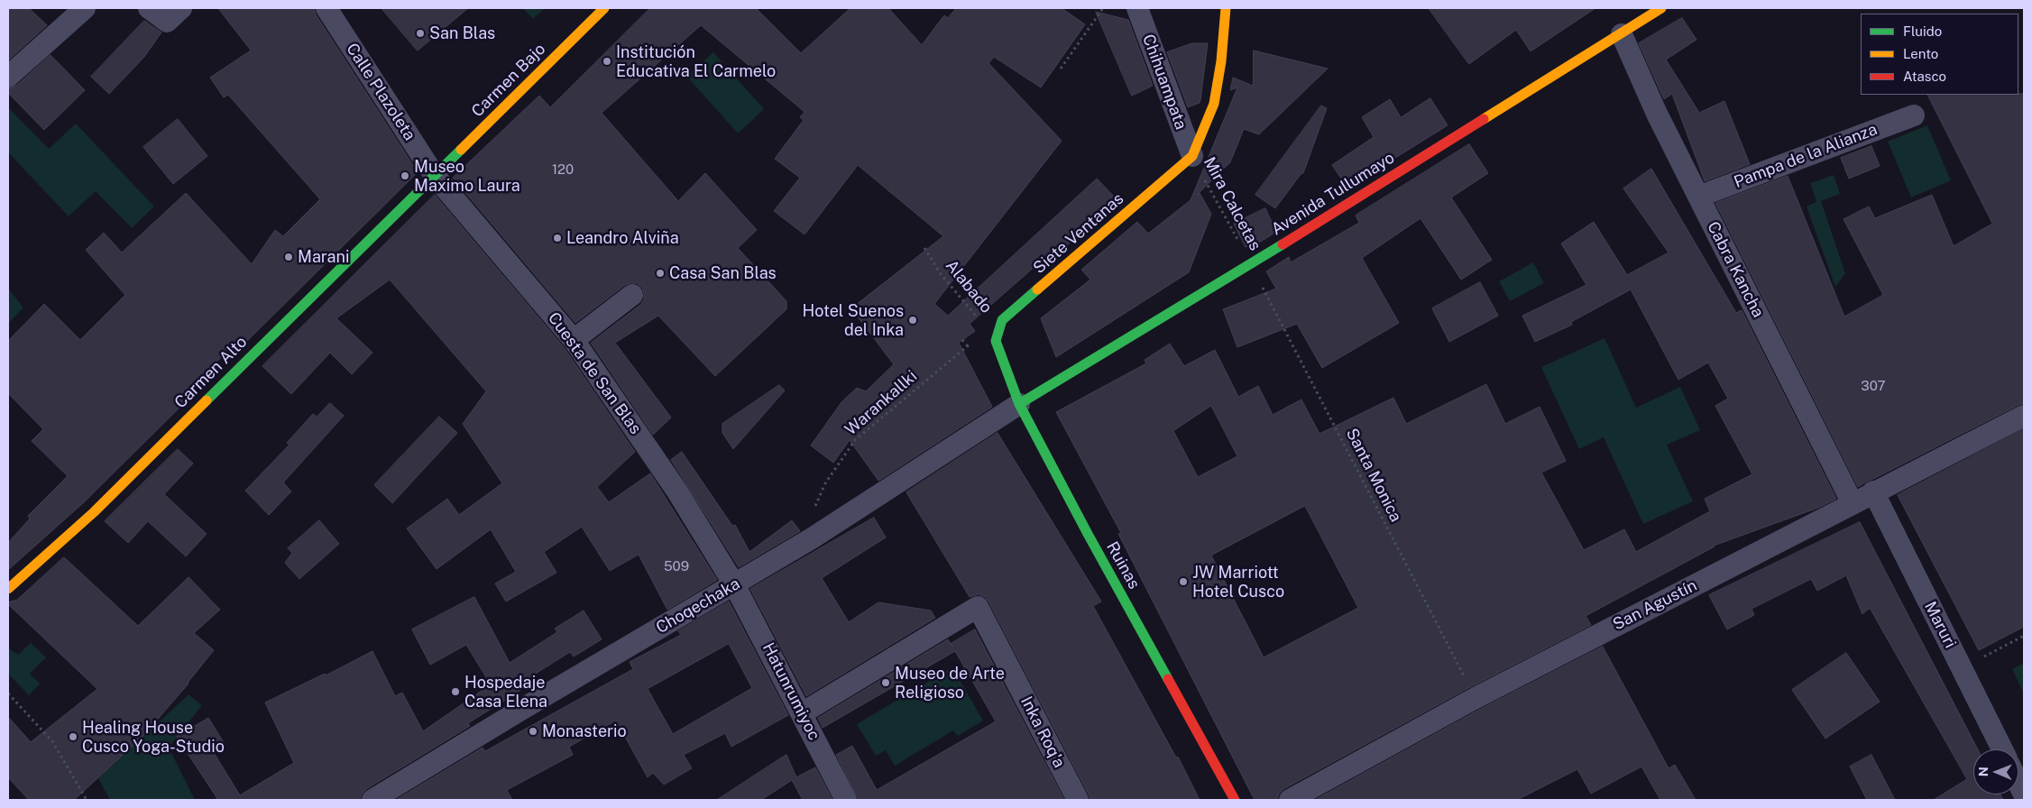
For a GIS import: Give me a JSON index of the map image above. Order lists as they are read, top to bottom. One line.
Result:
{"streets":{"street":["Carmen Bajo","Chihuampata","Calle Plazoleta","Pampa de la Alianza","Avenida Tullumayo","Siete Ventanas","Cabra Kancha","Carmen Alto","Cuesta de San Blas","Ruinas","San Agustín","Choqechaka","Maruri","Hatunrumiyoc","Inka Roq'a"],"path":["Mira Calcetas","Alabado","Warankallki","Santa Monica"]},"crossings":[["Carmen Bajo","Calle Plazoleta"],["Carmen Bajo","Carmen Alto"],["Carmen Bajo","Cuesta de San Blas"],["Chihuampata","Mira Calcetas"],["Chihuampata","Siete Ventanas"],["Calle Plazoleta","Carmen Alto"],["Calle Plazoleta","Cuesta de San Blas"],["Pampa de la Alianza","Cabra Kancha"],["Avenida Tullumayo","Mira Calcetas"],["Avenida Tullumayo","Cabra Kancha"],["Avenida Tullumayo","Santa Monica"],["Avenida Tullumayo","Ruinas"],["Avenida Tullumayo","Choqechaka"],["Mira Calcetas","Siete Ventanas"],["Mira Calcetas","Santa Monica"],["Siete Ventanas","Alabado"],["Siete Ventanas","Ruinas"],["Cabra Kancha","San Agustín"],["Alabado","Warankallki"],["Alabado","Ruinas"],["Carmen Alto","Cuesta de San Blas"],["Cuesta de San Blas","Choqechaka"],["Cuesta de San Blas","Hatunrumiyoc"],["Warankallki","Choqechaka"],["Santa Monica","San Agustín"],["Ruinas","Choqechaka"],["San Agustín","Maruri"],["Choqechaka","Hatunrumiyoc"],["Hatunrumiyoc","Inka Roq'a"]],"places":["San Blas","Institución Educativa El Carmelo","Museo Maximo Laura","Leandro Alviña","Marani","Casa San Blas","Hotel Suenos del Inka","JW Marriott Hotel Cusco","Museo de Arte Religioso","Hospedaje Casa Elena","Monasterio","Healing House Cusco Yoga-Studio"],"house_numbers":["120","307","509"],"legend":["Fluido","Lento","Atasco"],"north":"left"}
